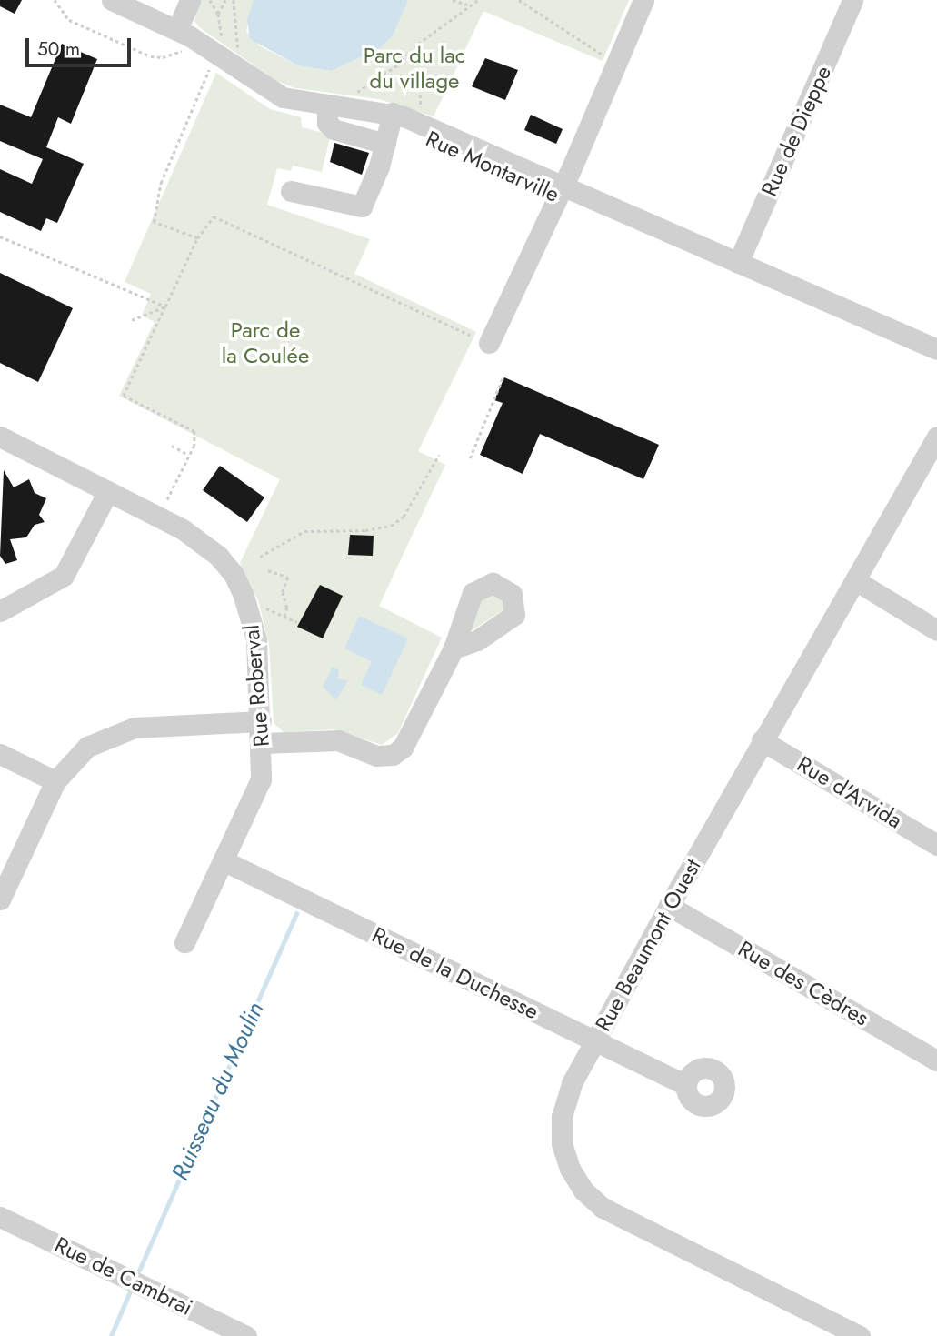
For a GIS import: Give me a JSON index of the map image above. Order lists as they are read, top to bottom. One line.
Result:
{"streets":{"street":["Rue de Dieppe","Rue Montarville","Rue Roberval","Rue d'Arvida","Rue Beaumont Ouest","Rue de la Duchesse","Rue des Cèdres","Rue de Cambrai"]},"crossings":[["Rue de Dieppe","Rue Montarville"],["Rue Roberval","Rue de la Duchesse"],["Rue d'Arvida","Rue Beaumont Ouest"],["Rue Beaumont Ouest","Rue de la Duchesse"],["Rue Beaumont Ouest","Rue des Cèdres"]],"water":["Ruisseau du Moulin"],"parks":["Parc du lac du village","Parc de la Coulée"],"scale_bar":"50 m"}
